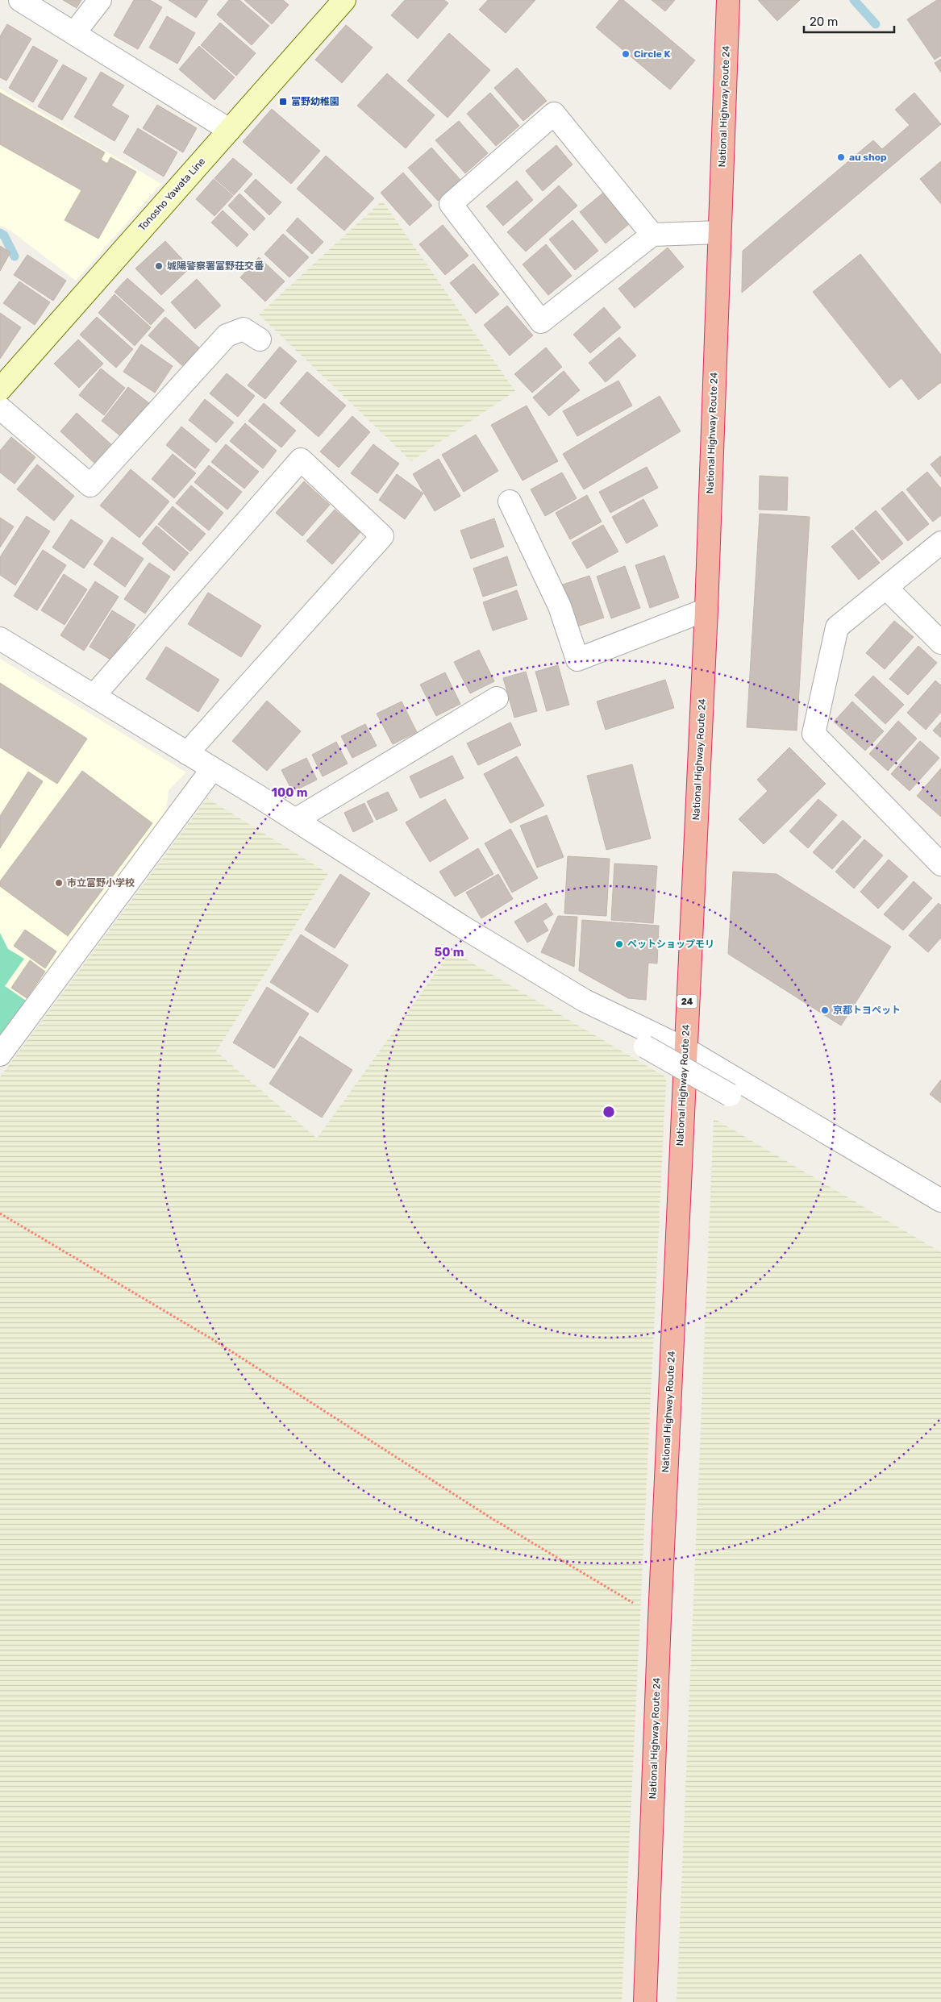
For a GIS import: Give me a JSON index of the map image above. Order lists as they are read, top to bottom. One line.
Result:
{"streets":{"highway":["National Highway Route 24","24"],"main road":["Tonosho Yawata Line"]},"places":{"other":["Circle K","au shop","城陽警察署富野荘交番","市立富野小学校","ペットショップモリ","京都トヨペット"],"transit":["富野幼稚園"]},"scale_bar":"20 m","rings":["100 m","50 m"]}
